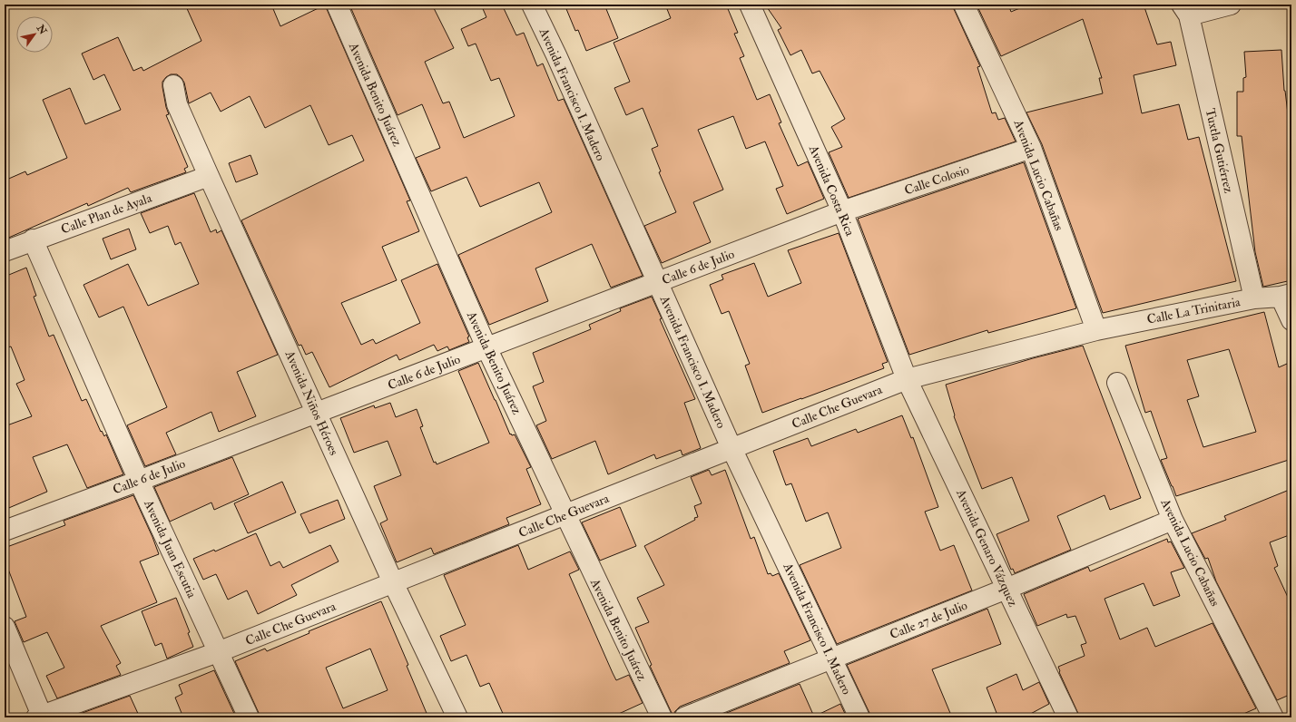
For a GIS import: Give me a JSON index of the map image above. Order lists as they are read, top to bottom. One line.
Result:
{"streets":{"street":["Avenida Benito Juárez","Avenida Francisco I. Madero","Tuxtla Gutiérrez","Avenida Lucio Cabañas","Calle Colosio","Avenida Costa Rica","Calle Plan de Ayala","Calle 6 de Julio","Calle La Trinitaria","Avenida Niños Héroes","Calle Che Guevara","Avenida Genaro Vázquez","Avenida Juan Escutia","Calle 27 de Julio"]},"crossings":[["Avenida Benito Juárez","Calle 6 de Julio"],["Avenida Benito Juárez","Calle Che Guevara"],["Avenida Francisco I. Madero","Calle 6 de Julio"],["Avenida Francisco I. Madero","Calle Che Guevara"],["Avenida Francisco I. Madero","Calle 27 de Julio"],["Tuxtla Gutiérrez","Calle La Trinitaria"],["Avenida Lucio Cabañas","Calle Colosio"],["Avenida Lucio Cabañas","Calle La Trinitaria"],["Avenida Lucio Cabañas","Calle Che Guevara"],["Avenida Lucio Cabañas","Calle 27 de Julio"],["Calle Colosio","Avenida Costa Rica"],["Calle Colosio","Calle 6 de Julio"],["Avenida Costa Rica","Calle 6 de Julio"],["Avenida Costa Rica","Calle Che Guevara"],["Avenida Costa Rica","Avenida Genaro Vázquez"],["Calle Plan de Ayala","Avenida Niños Héroes"],["Calle Plan de Ayala","Avenida Juan Escutia"],["Calle 6 de Julio","Avenida Niños Héroes"],["Calle 6 de Julio","Avenida Juan Escutia"],["Calle La Trinitaria","Calle Che Guevara"],["Avenida Niños Héroes","Calle Che Guevara"],["Calle Che Guevara","Avenida Genaro Vázquez"],["Calle Che Guevara","Avenida Juan Escutia"],["Avenida Genaro Vázquez","Calle 27 de Julio"]],"north":"top right"}
